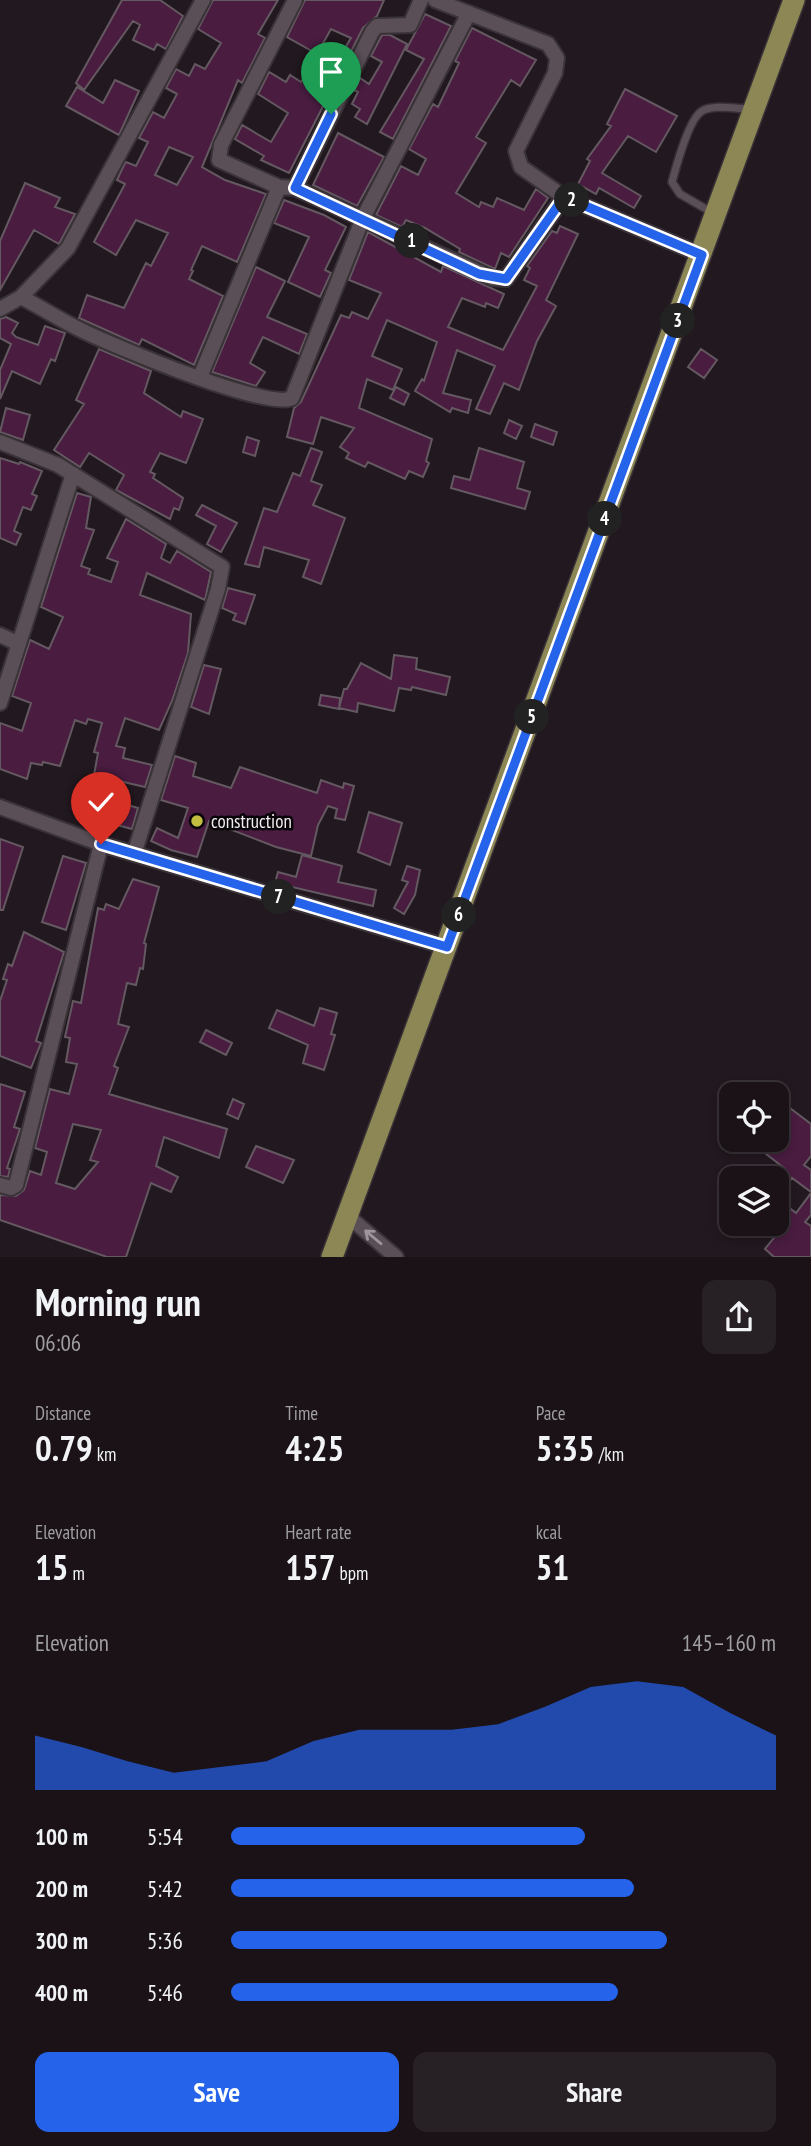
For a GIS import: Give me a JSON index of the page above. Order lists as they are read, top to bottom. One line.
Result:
{"places":["construction"],"page":{"pins":["2","1","3","4","5","7","6"],"heading":["Morning run","06:06"],"stats":[["Distance","0.79 km"],["Time","4:25"],["Pace","5:35 /km"],["Elevation","15 m"],["Heart rate","157 bpm"],["kcal","51"]],"chart":["Elevation","145–160 m"],"list":[{"name":"100 m","note":"5:54"},{"name":"200 m","note":"5:42"},{"name":"300 m","note":"5:36"},{"name":"400 m","note":"5:46"}],"buttons":["Save","Share"]}}
